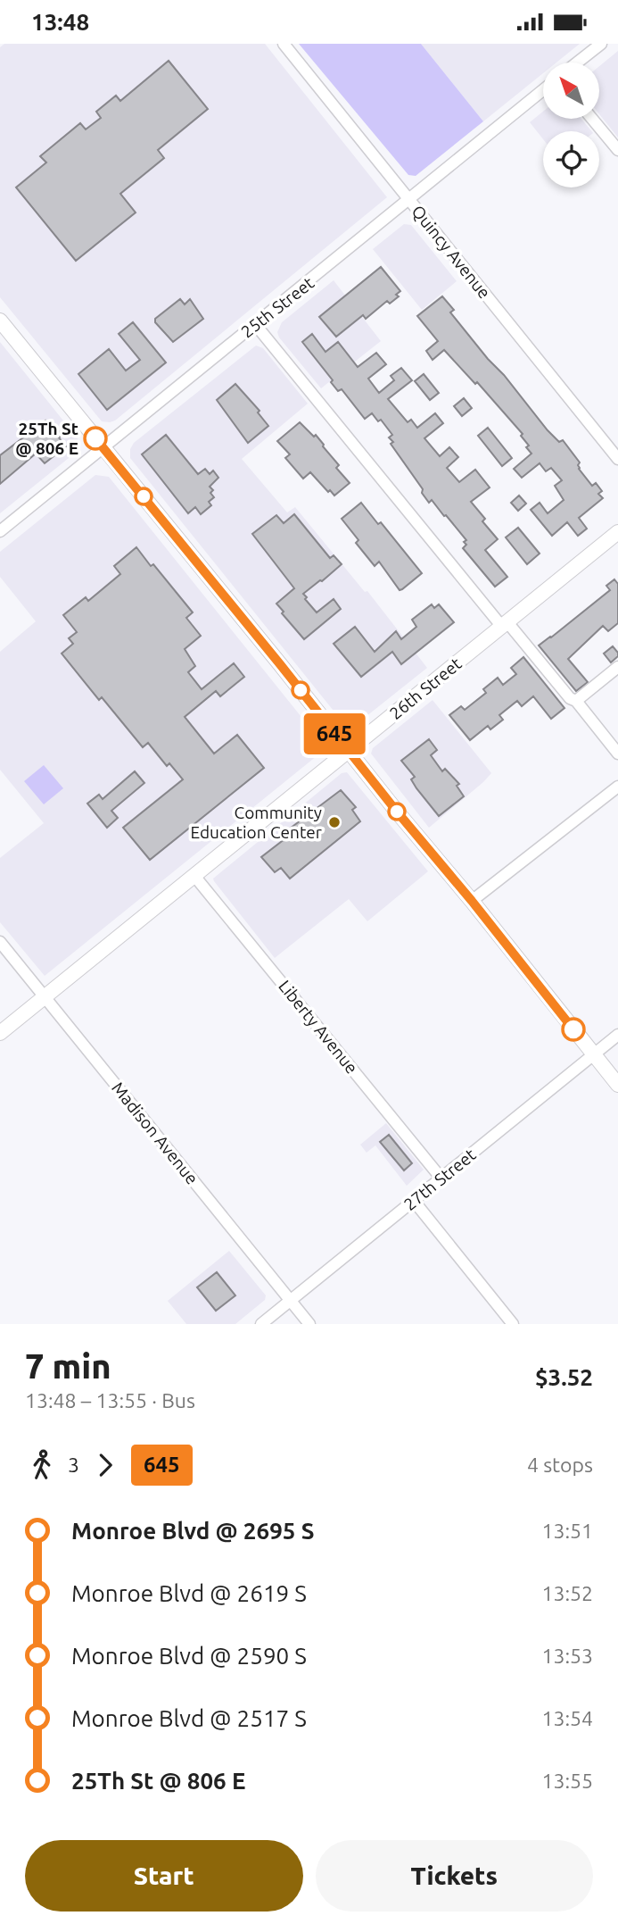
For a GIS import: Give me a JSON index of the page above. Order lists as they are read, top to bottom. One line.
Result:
{"streets":{"street":["Quincy Avenue","25th Street","26th Street","Liberty Avenue","Madison Avenue","27th Street"]},"crossings":[["Quincy Avenue","25th Street"],["26th Street","Liberty Avenue"],["26th Street","Madison Avenue"],["Liberty Avenue","27th Street"],["Madison Avenue","27th Street"]],"places":["25Th St @ 806 E","Community Education Center"],"lines":["bus line 645"],"north":"top left","page":{"status":"13:48","on_map":"645","heading":["7 min","13:48 – 13:55 · Bus","$3.52"],"legs":["3","645","4 stops"],"list":[{"name":"Monroe Blvd @ 2695 S","value":"13:51"},{"name":"Monroe Blvd @ 2619 S","value":"13:52"},{"name":"Monroe Blvd @ 2590 S","value":"13:53"},{"name":"Monroe Blvd @ 2517 S","value":"13:54"},{"name":"25Th St @ 806 E","value":"13:55"}],"buttons":["Start","Tickets"]}}
